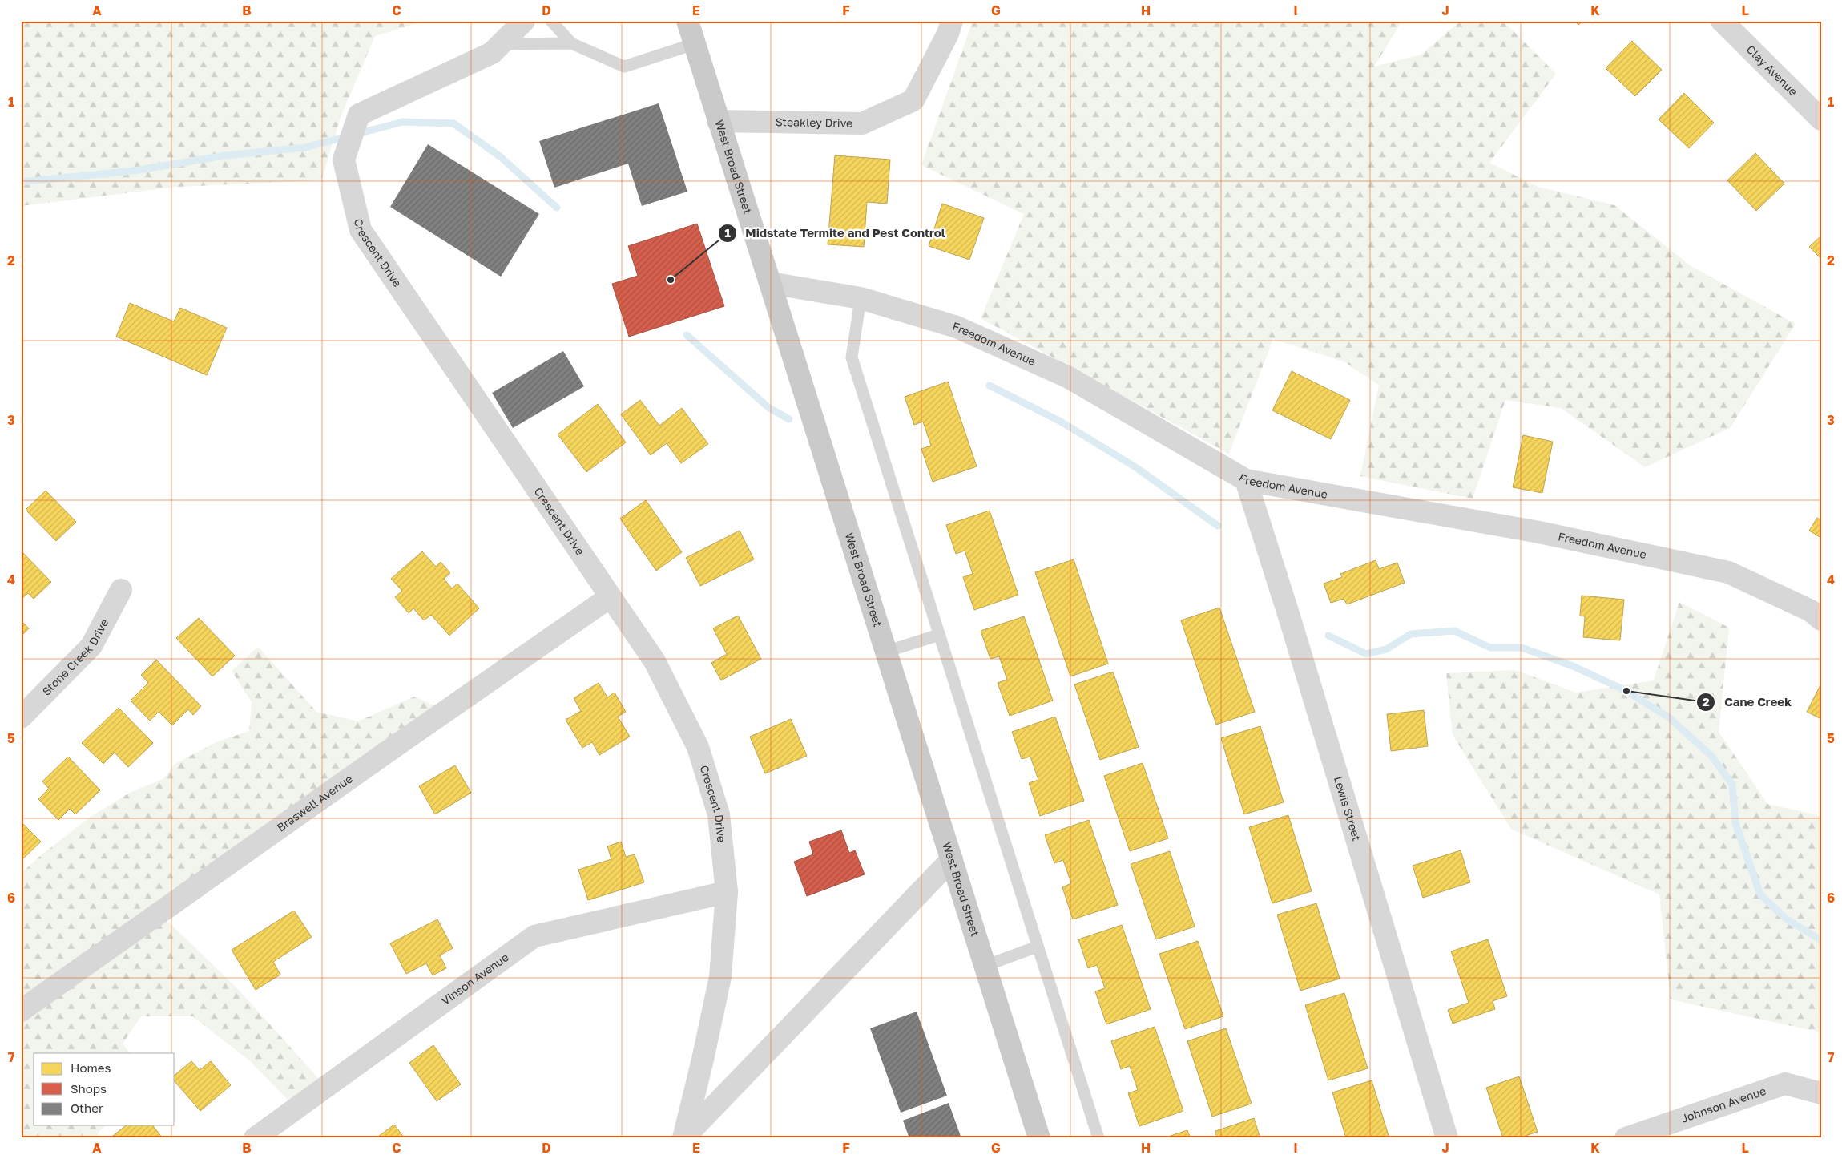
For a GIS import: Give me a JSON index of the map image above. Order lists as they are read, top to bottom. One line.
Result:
{"streets":{"main road":["West Broad Street"],"street":["Clay Avenue","Steakley Drive","Crescent Drive","Freedom Avenue","Stone Creek Drive","Braswell Avenue","Lewis Street","Vinson Avenue","Johnson Avenue"]},"crossings":[["Steakley Drive","West Broad Street"],["West Broad Street","Freedom Avenue"],["Crescent Drive","Braswell Avenue"],["Crescent Drive","Vinson Avenue"],["Freedom Avenue","Lewis Street"]],"places":["Midstate Termite and Pest Control","Cane Creek"],"legend":["Homes","Shops","Other"],"grid":{"columns":["A","B","C","D","E","F","G","H","I","J","K","L"],"rows":["1","2","3","4","5","6","7"]}}
